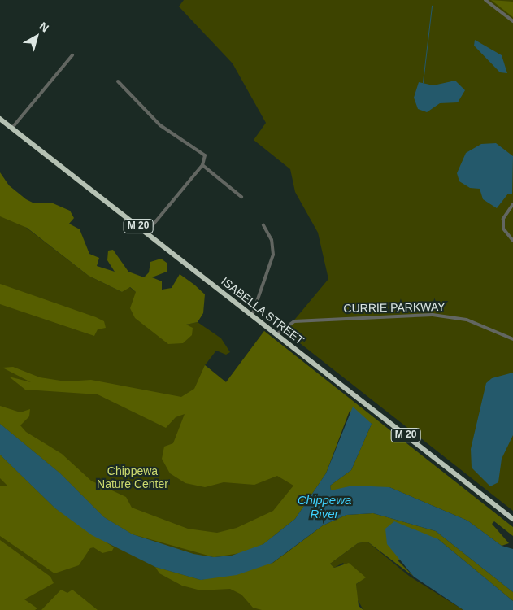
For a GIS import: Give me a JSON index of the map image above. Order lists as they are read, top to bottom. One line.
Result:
{"streets":{"highway":["M 20","ISABELLA STREET"],"street":["CURRIE PARKWAY"]},"crossings":[["CURRIE PARKWAY","ISABELLA STREET"]],"water":["Chippewa River"],"parks":["Chippewa Nature Center"],"north":"top right"}
